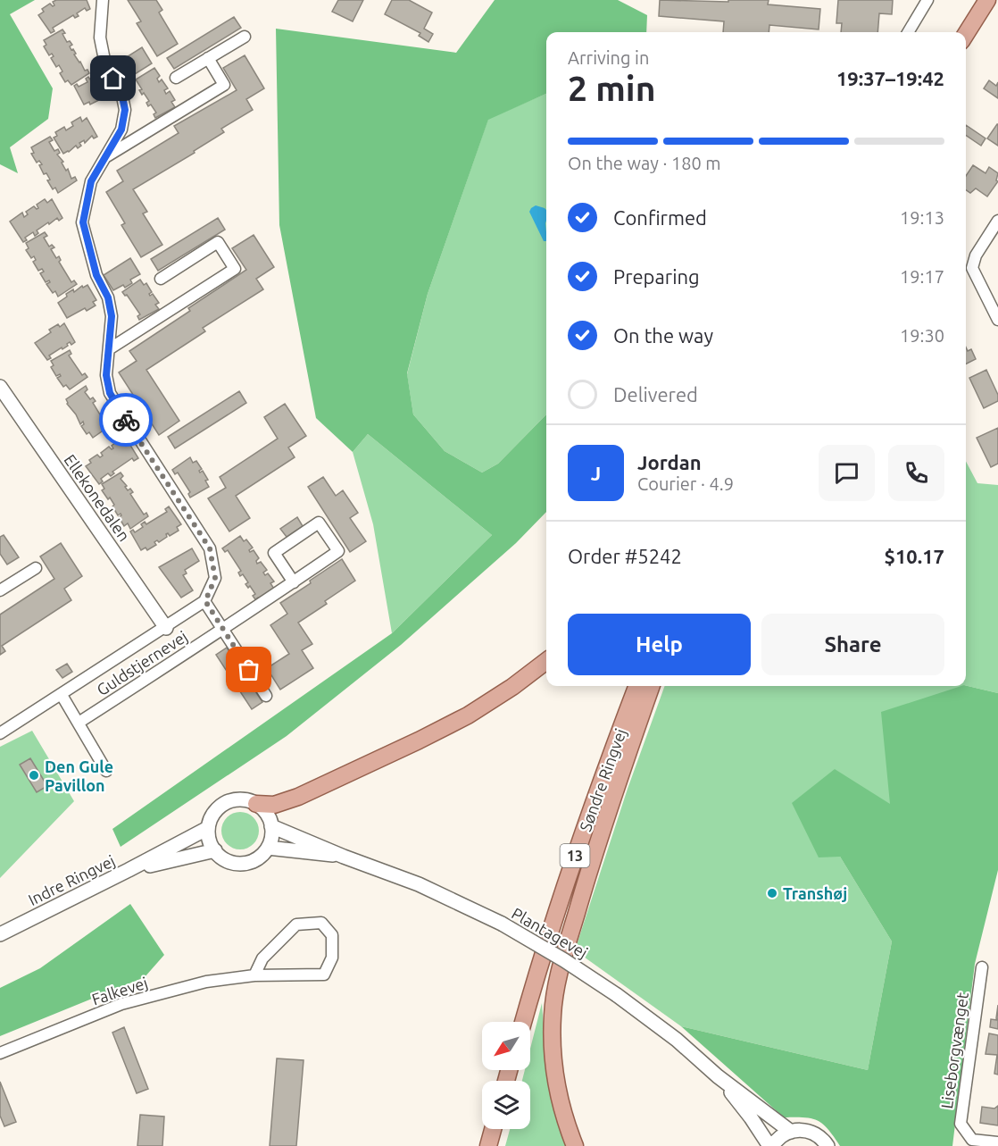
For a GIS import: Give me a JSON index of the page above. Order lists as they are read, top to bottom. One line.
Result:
{"streets":{"main road":["Søndre Ringvej","13"],"street":["Ellekonedalen","Guldstjernevej","Indre Ringvej","Plantagevej","Falkevej","Liseborgvænget"]},"crossings":[["Ellekonedalen","Guldstjernevej"],["Indre Ringvej","Plantagevej"]],"places":["Den Gule Pavillon","Transhøj"],"north":"bottom left","page":{"heading":["2 min","Arriving in","19:37–19:42"],"panel":["Jordan","Courier · 4.9","Order #5242","$10.17"],"bar":"On the way · 180 m","list":[["Confirmed","19:13"],["Preparing","19:17"],["On the way","19:30"],"Delivered"],"round":"J","buttons":["Help","Share"]}}
